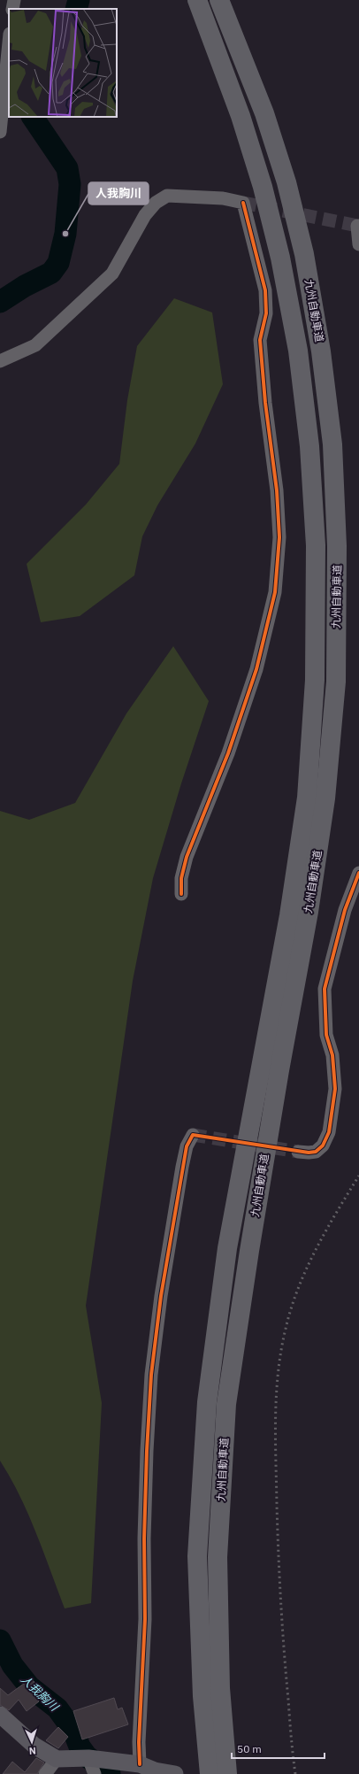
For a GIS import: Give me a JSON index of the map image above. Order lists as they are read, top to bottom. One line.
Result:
{"streets":{"highway":["九州自動車道"]},"water":["人我胸川"],"places":["人我胸川"],"scale_bar":"50 m","north":"bottom"}
